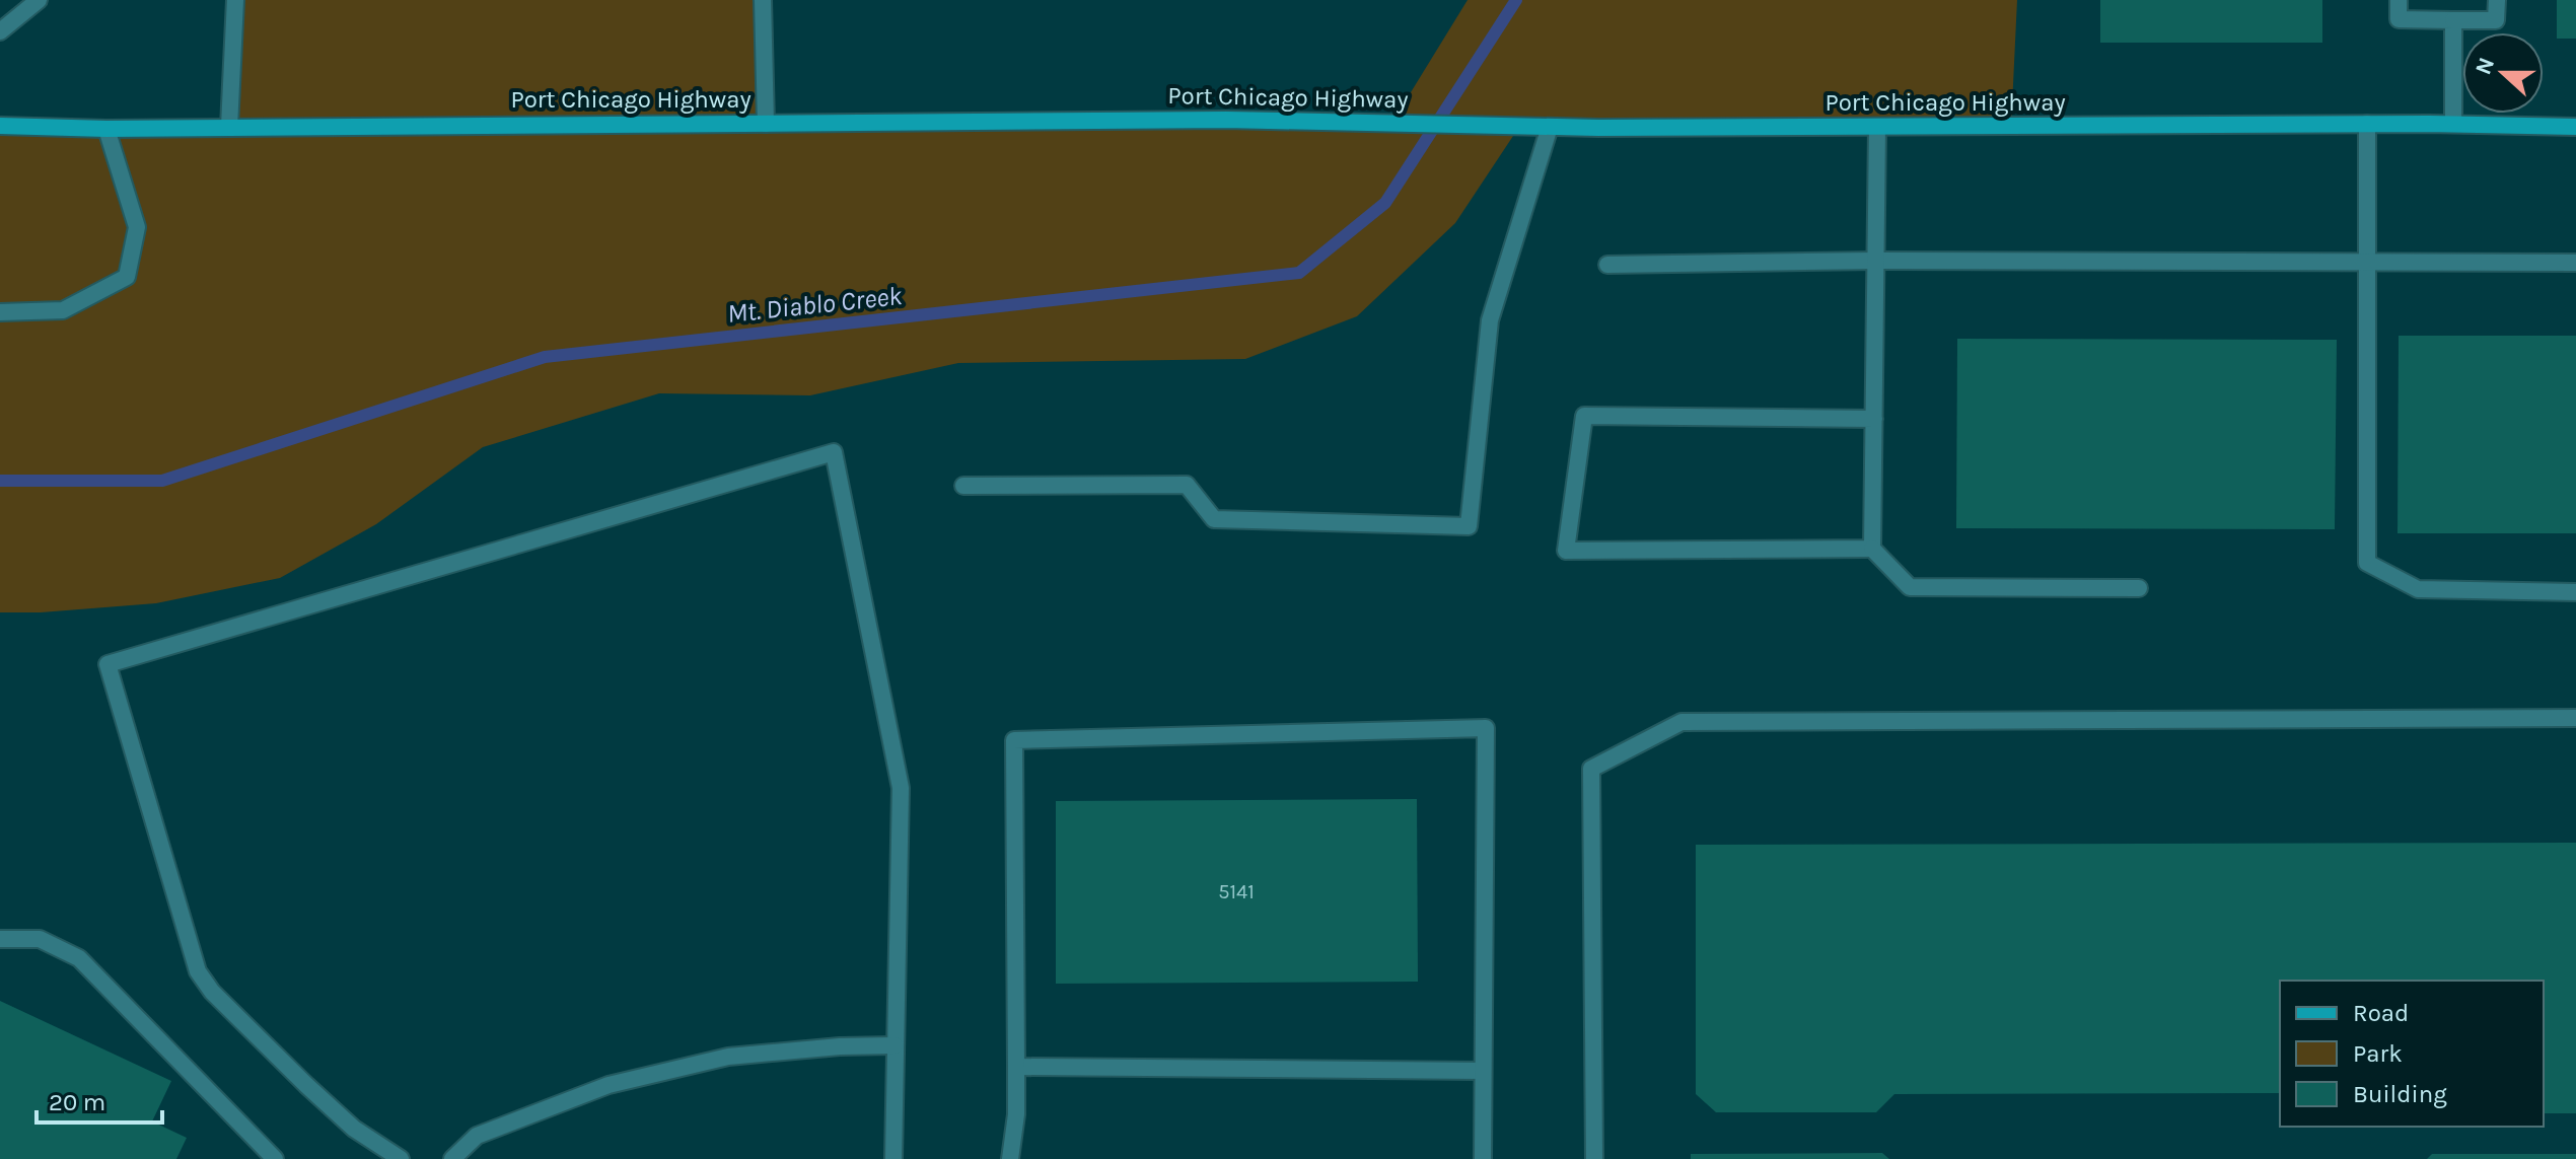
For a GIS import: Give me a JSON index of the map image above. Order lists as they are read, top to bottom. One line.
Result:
{"streets":{"street":["Port Chicago Highway"]},"water":["Mt. Diablo Creek"],"house_numbers":["5141"],"legend":["Road","Park","Building"],"scale_bar":"20 m","north":"left"}
